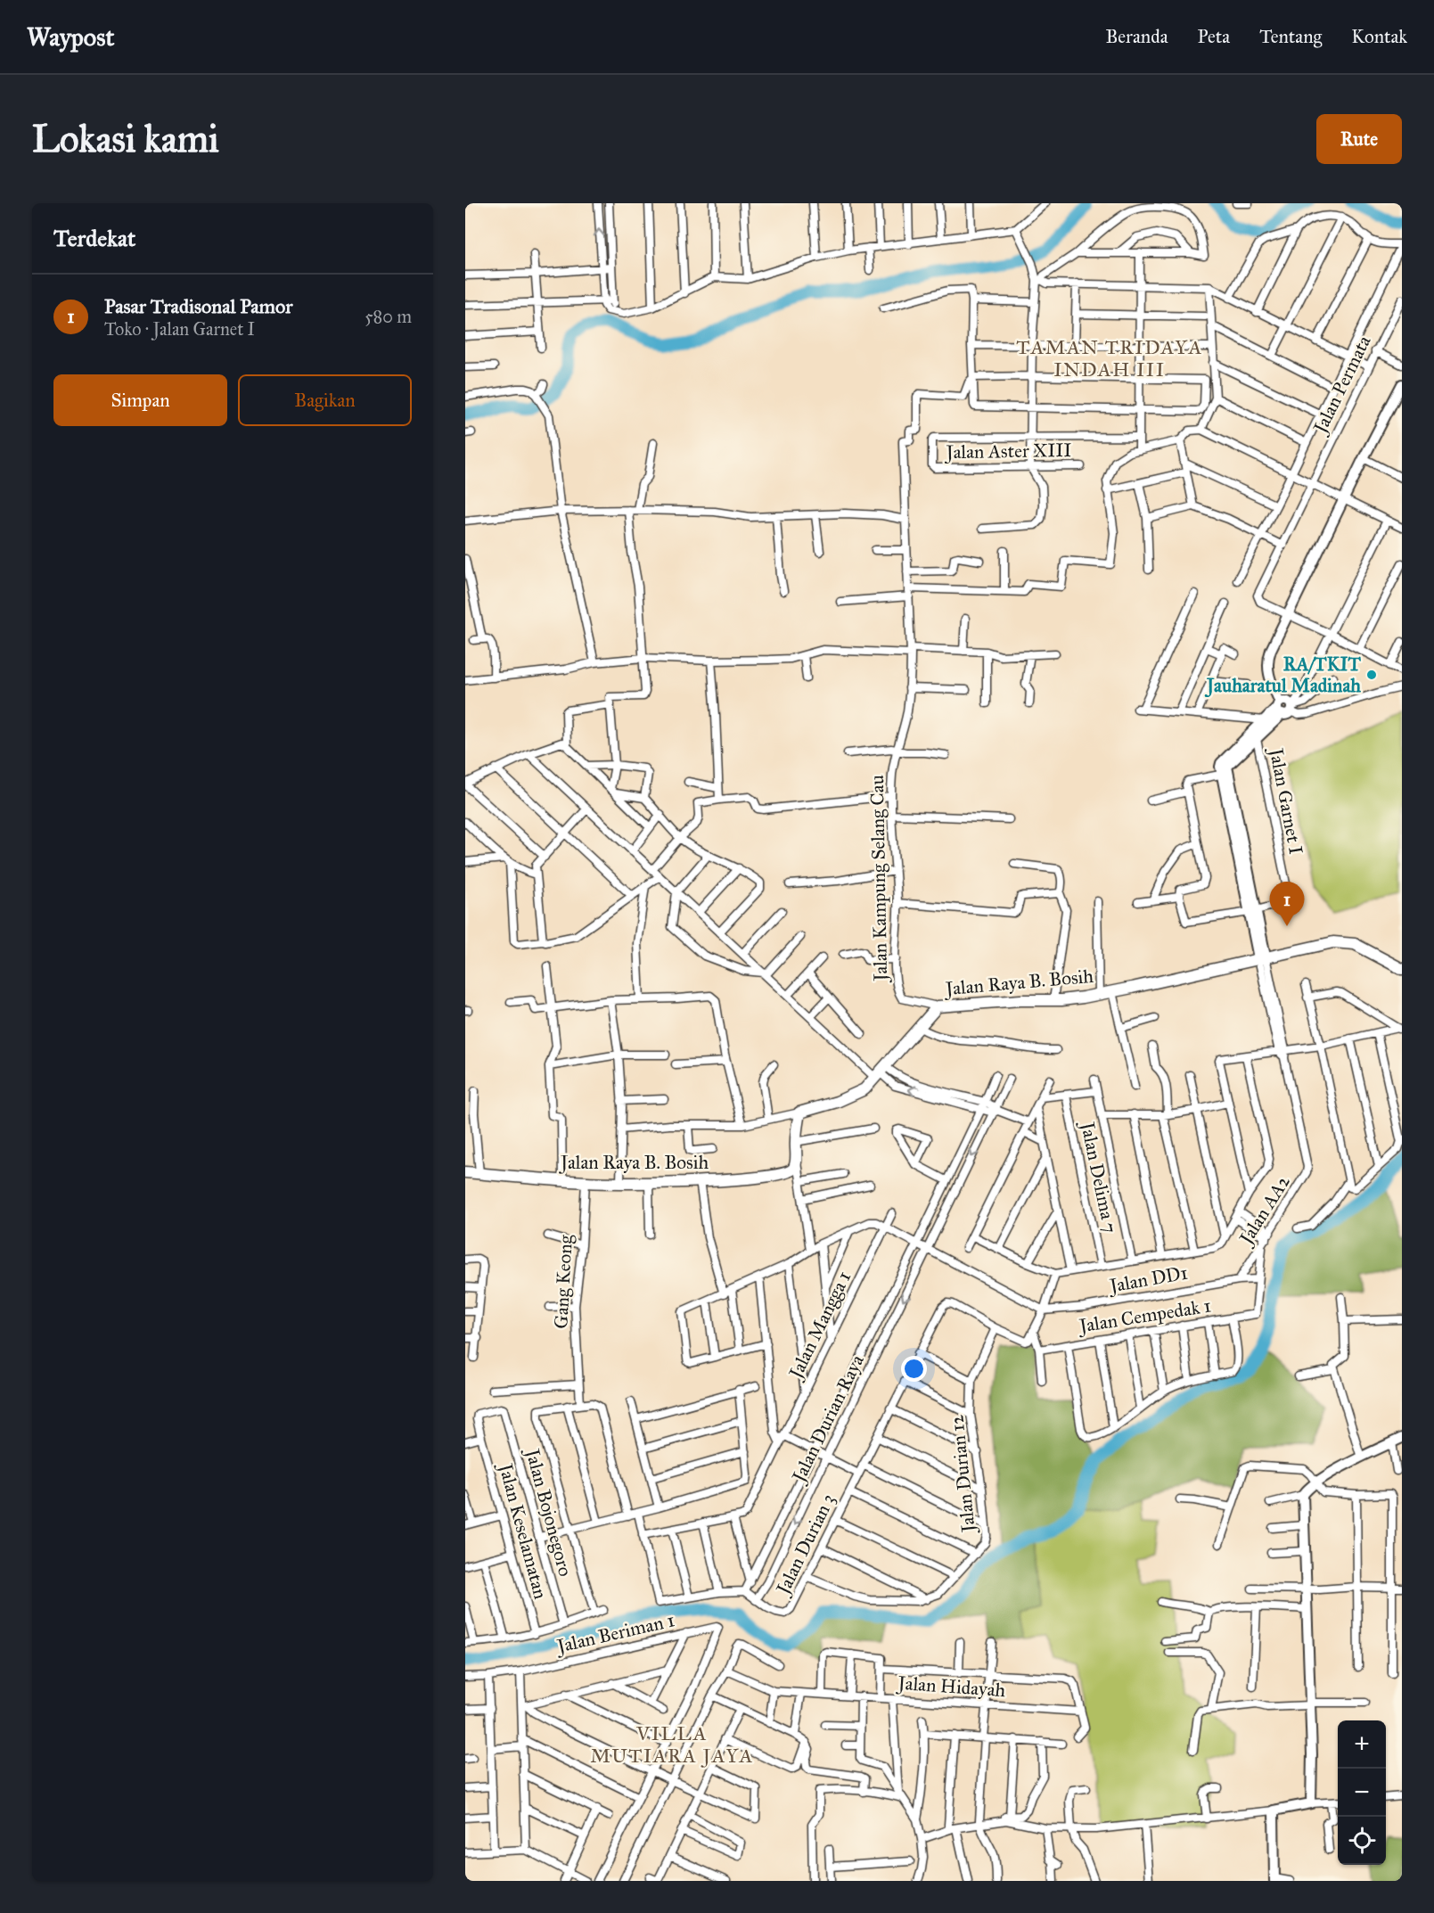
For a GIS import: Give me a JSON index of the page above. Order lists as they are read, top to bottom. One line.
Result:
{"streets":{"main road":["Jalan Raya B. Bosih"],"street":["Jalan Permata","Jalan Aster XIII","Jalan Garnet I","Jalan Kampung Selang Cau","Jalan Delima 7","Jalan AA2","Jalan DD1","Gang Keong","Jalan Cempedak 1","Jalan Mangga 1","Jalan Durian Raya","Jalan Durian 12","Jalan Bojonegoro","Jalan Keselamatan","Jalan Durian 3","Jalan Beriman 1","Jalan Hidayah"]},"crossings":[["Jalan Kampung Selang Cau","Jalan Raya B. Bosih"],["Jalan Raya B. Bosih","Jalan AA2"],["Jalan Raya B. Bosih","Gang Keong"],["Jalan AA2","Jalan DD1"],["Jalan DD1","Jalan Cempedak 1"],["Jalan Durian Raya","Jalan Durian 3"],["Jalan Durian 12","Jalan Durian 3"],["Jalan Bojonegoro","Jalan Keselamatan"]],"districts":["TAMAN TRIDAYA INDAH III","VILLA MUTIARA JAYA"],"places":["RA/TKIT Jauharatul Madinah"],"page":{"header":"Waypost","nav":["Beranda","Peta","Tentang","Kontak"],"buttons":["Rute",["Simpan","Bagikan"]],"title":"Lokasi kami","heading":"Terdekat","list":[{"mark":"1","name":"Pasar Tradisonal Pamor","note":"Toko · Jalan Garnet I","value":"580 m"}],"pins":"1","map_buttons":["+","−"]}}
